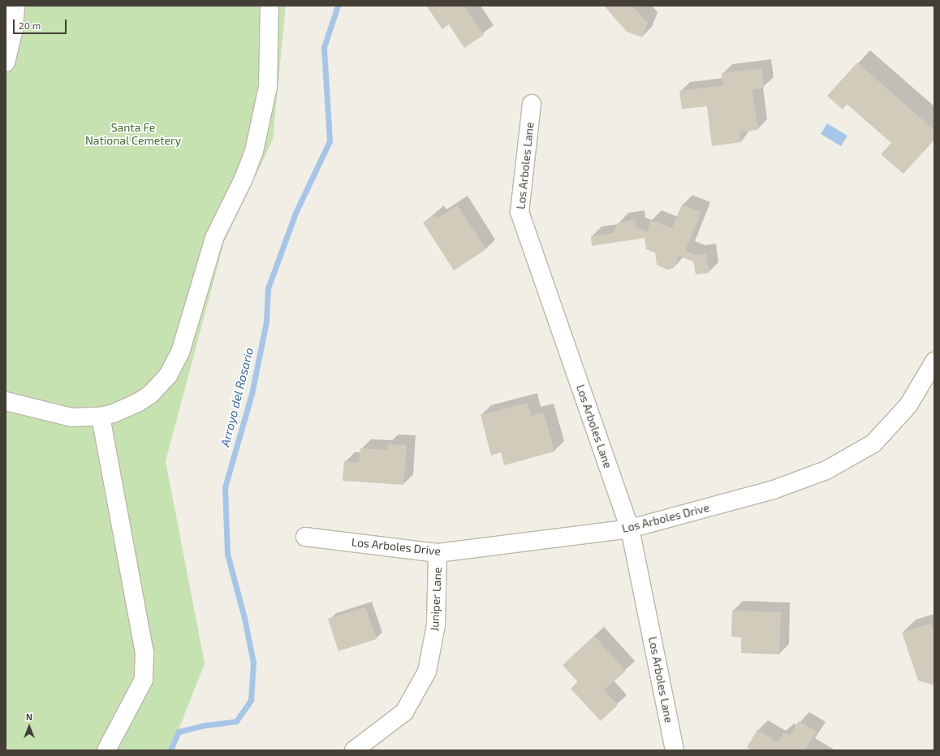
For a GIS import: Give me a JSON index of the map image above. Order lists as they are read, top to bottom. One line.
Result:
{"streets":{"street":["Los Arboles Lane","Los Arboles Drive","Juniper Lane"]},"crossings":[["Los Arboles Lane","Los Arboles Drive"],["Los Arboles Drive","Juniper Lane"]],"water":["Arroyo del Rosario"],"parks":["Santa Fe National Cemetery"],"scale_bar":"20 m","north":"top"}
